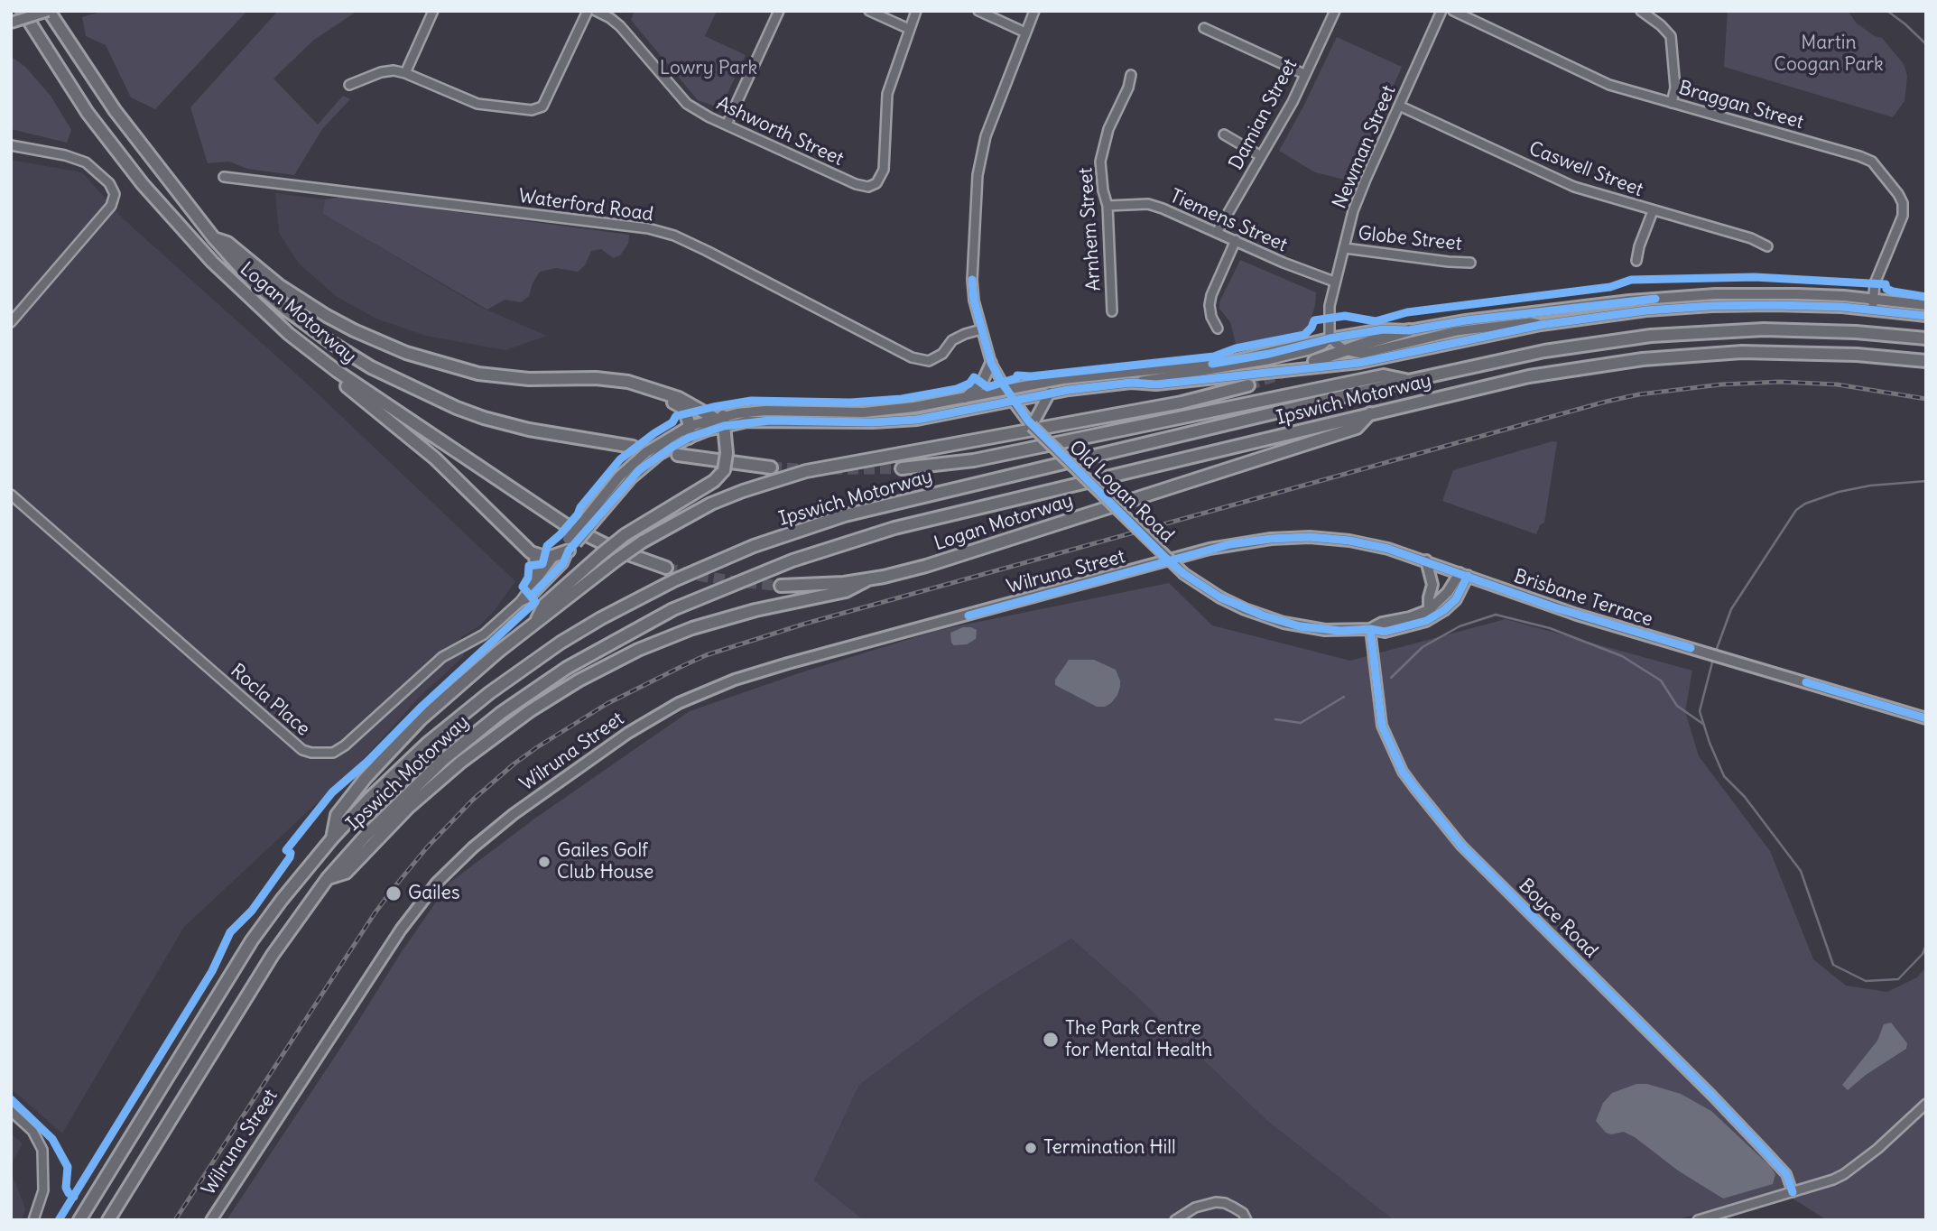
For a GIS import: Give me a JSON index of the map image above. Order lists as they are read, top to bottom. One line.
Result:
{"streets":{"highway":["Logan Motorway","Ipswich Motorway"],"main road":["Old Logan Road","Wilruna Street","Brisbane Terrace"],"street":["Braggan Street","Damian Street","Ashworth Street","Newman Street","Caswell Street","Waterford Road","Tiemens Street","Arnhem Street","Globe Street","Rocla Place","Boyce Road"]},"crossings":[["Damian Street","Tiemens Street"],["Newman Street","Caswell Street"],["Newman Street","Tiemens Street"],["Newman Street","Globe Street"],["Waterford Road","Old Logan Road"],["Tiemens Street","Arnhem Street"],["Logan Motorway","Ipswich Motorway"],["Old Logan Road","Wilruna Street"],["Old Logan Road","Brisbane Terrace"],["Old Logan Road","Boyce Road"],["Wilruna Street","Brisbane Terrace"]],"parks":["Martin Coogan Park","Lowry Park"],"places":["Gailes Golf Club House","Gailes","The Park Centre for Mental Health","Termination Hill"]}
